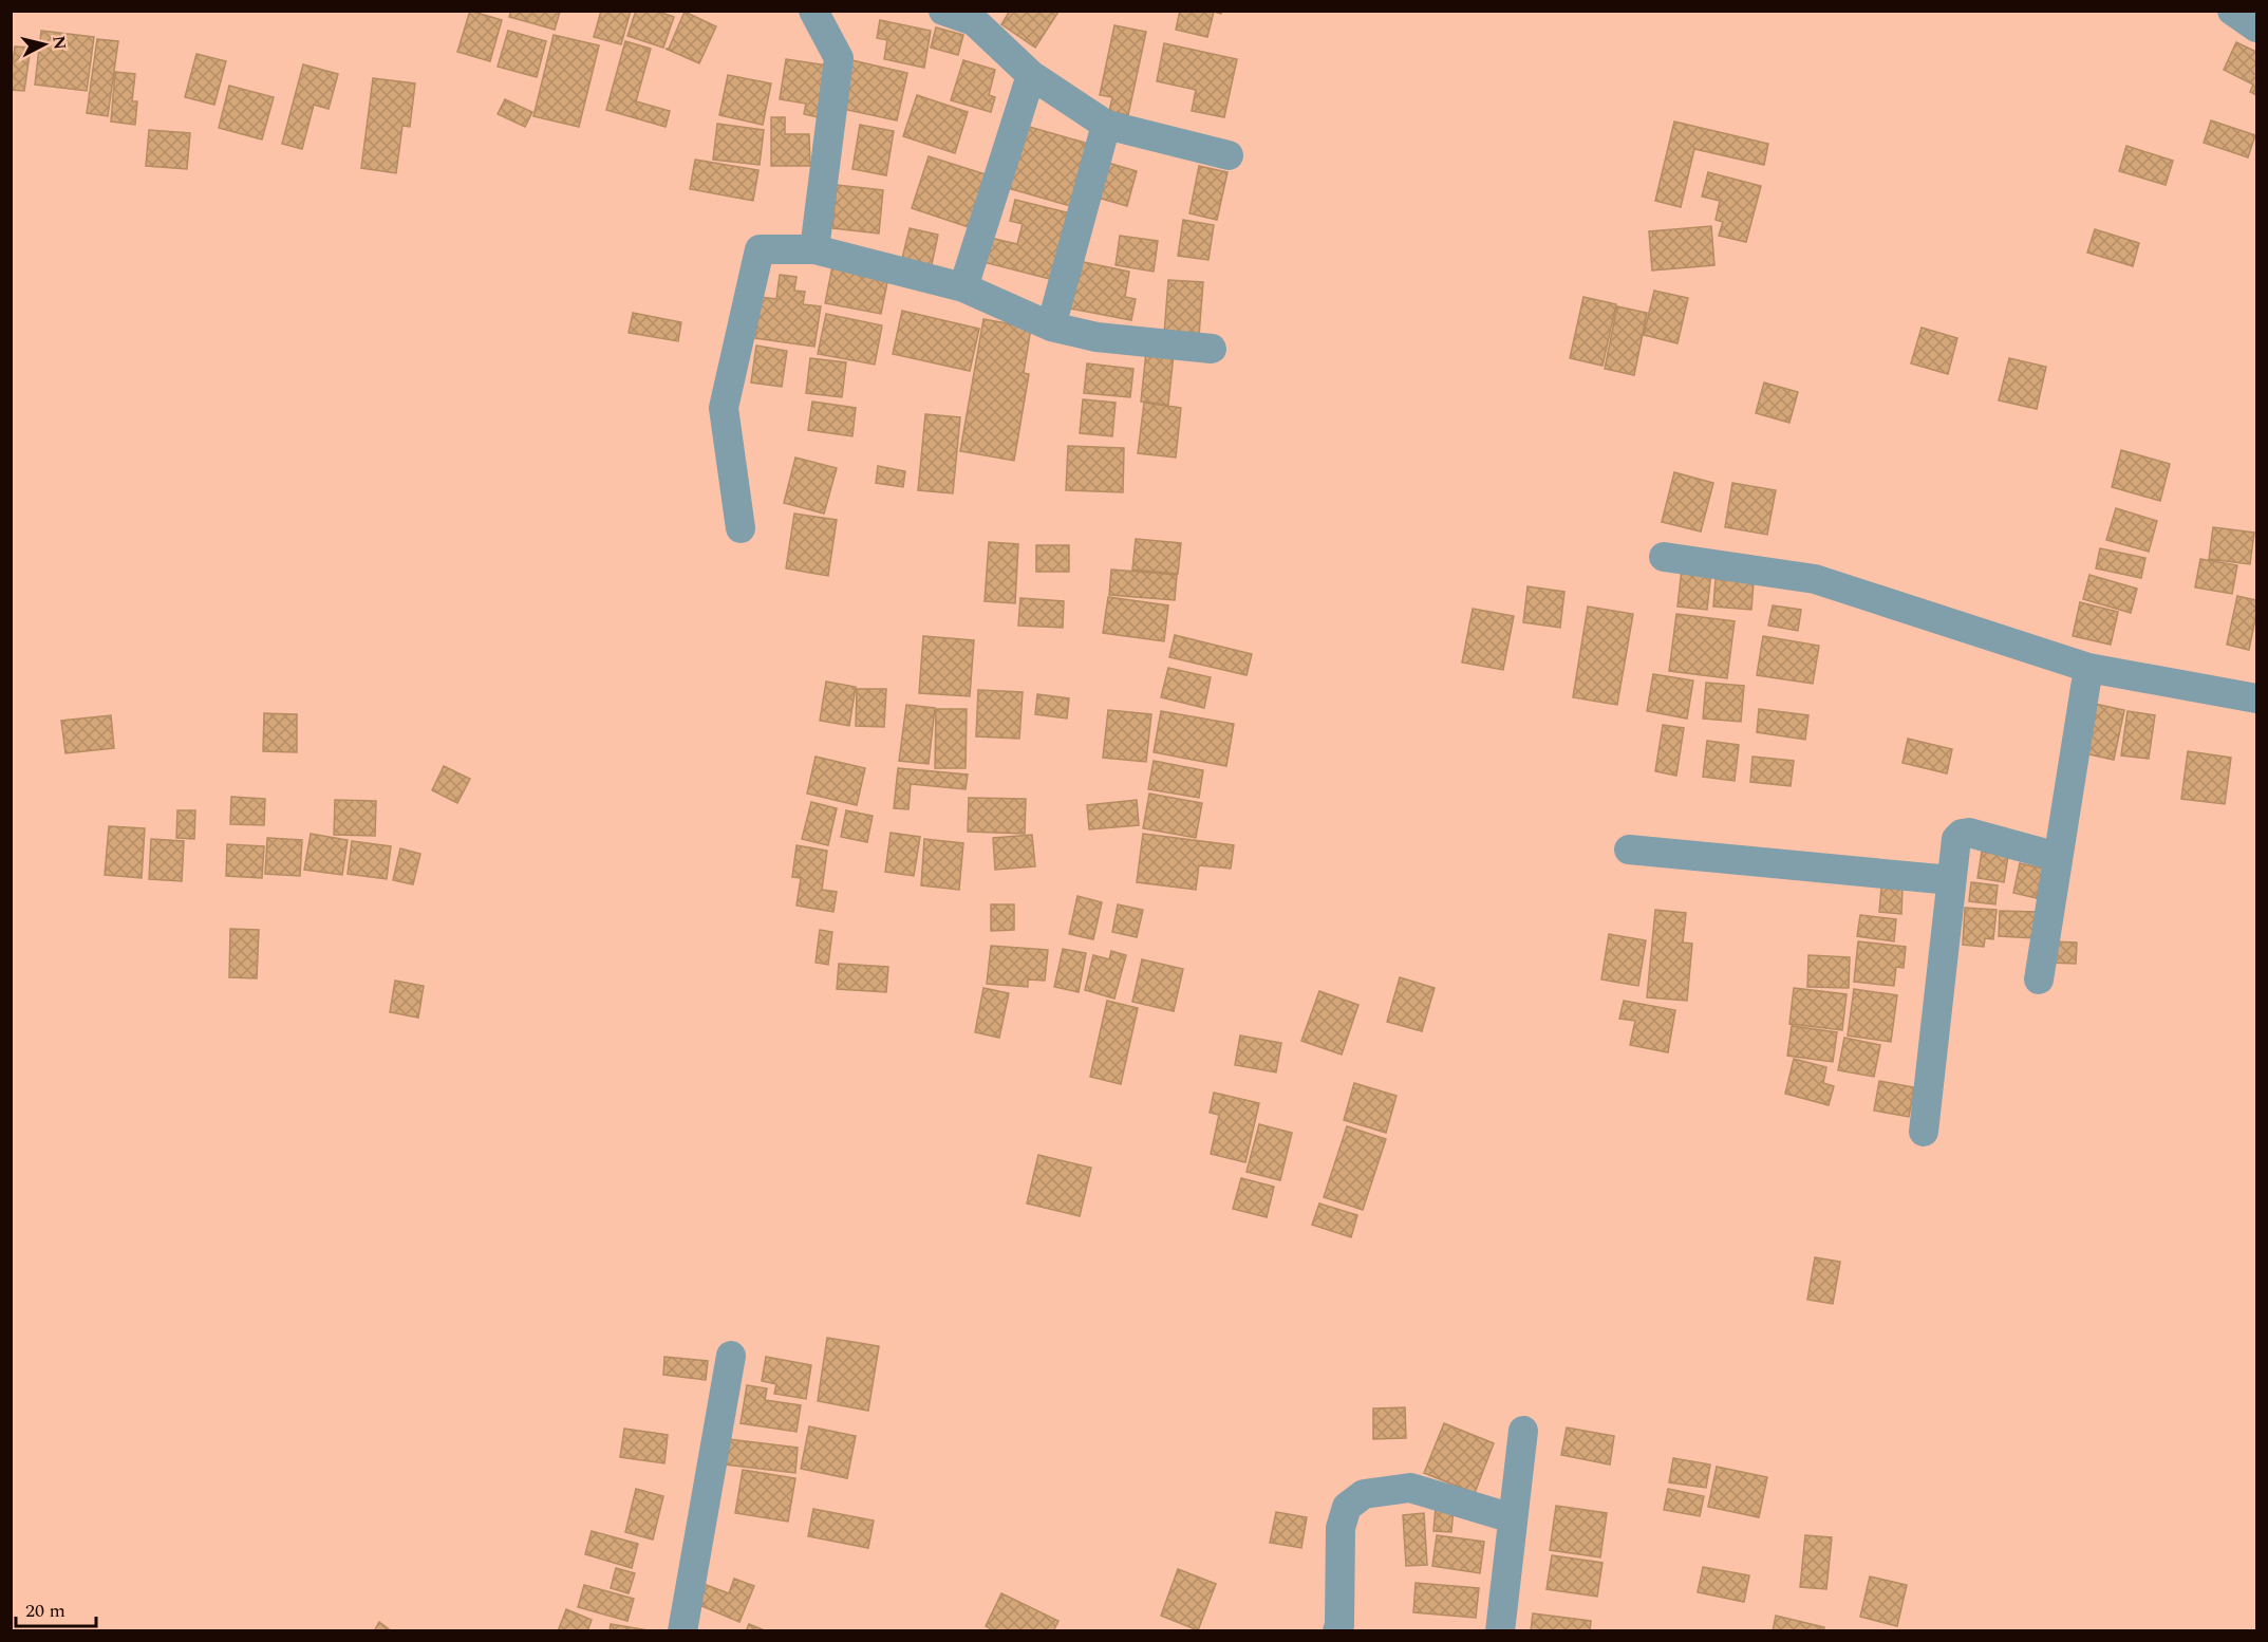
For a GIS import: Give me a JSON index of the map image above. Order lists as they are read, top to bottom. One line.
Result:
{"scale_bar":"20 m","north":"right"}
